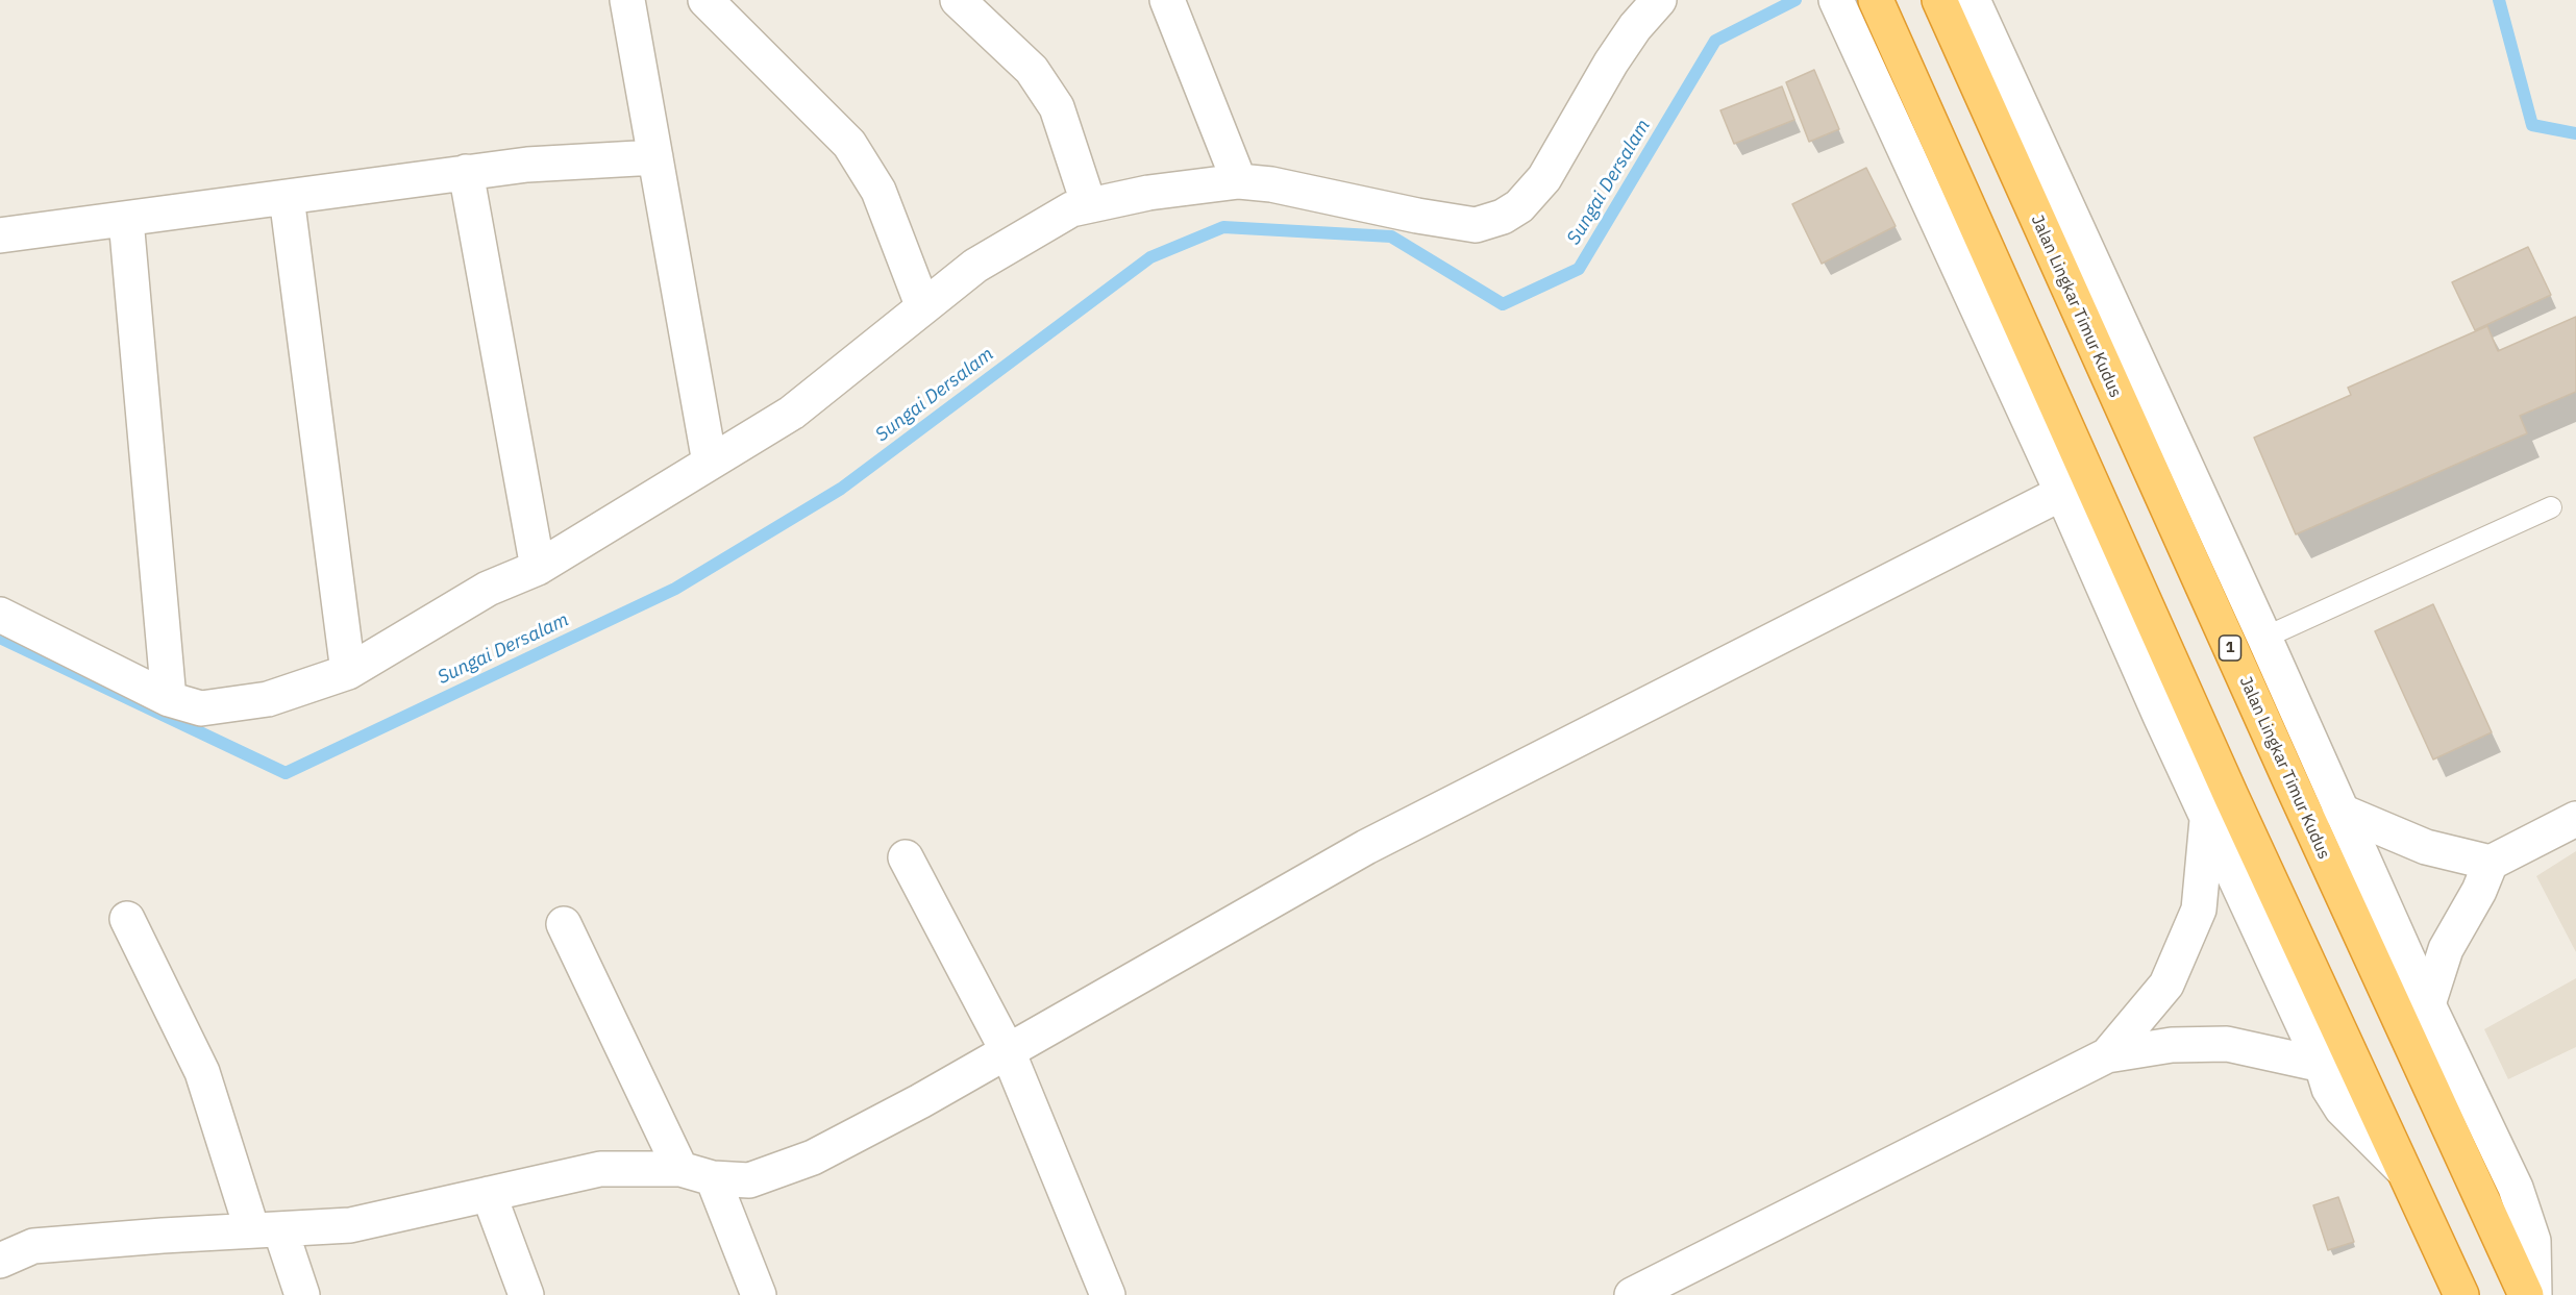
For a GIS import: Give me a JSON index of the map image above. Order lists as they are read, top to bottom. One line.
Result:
{"streets":{"highway":["Jalan Lingkar Timur Kudus","1"]},"water":["Sungai Dersalam"]}
